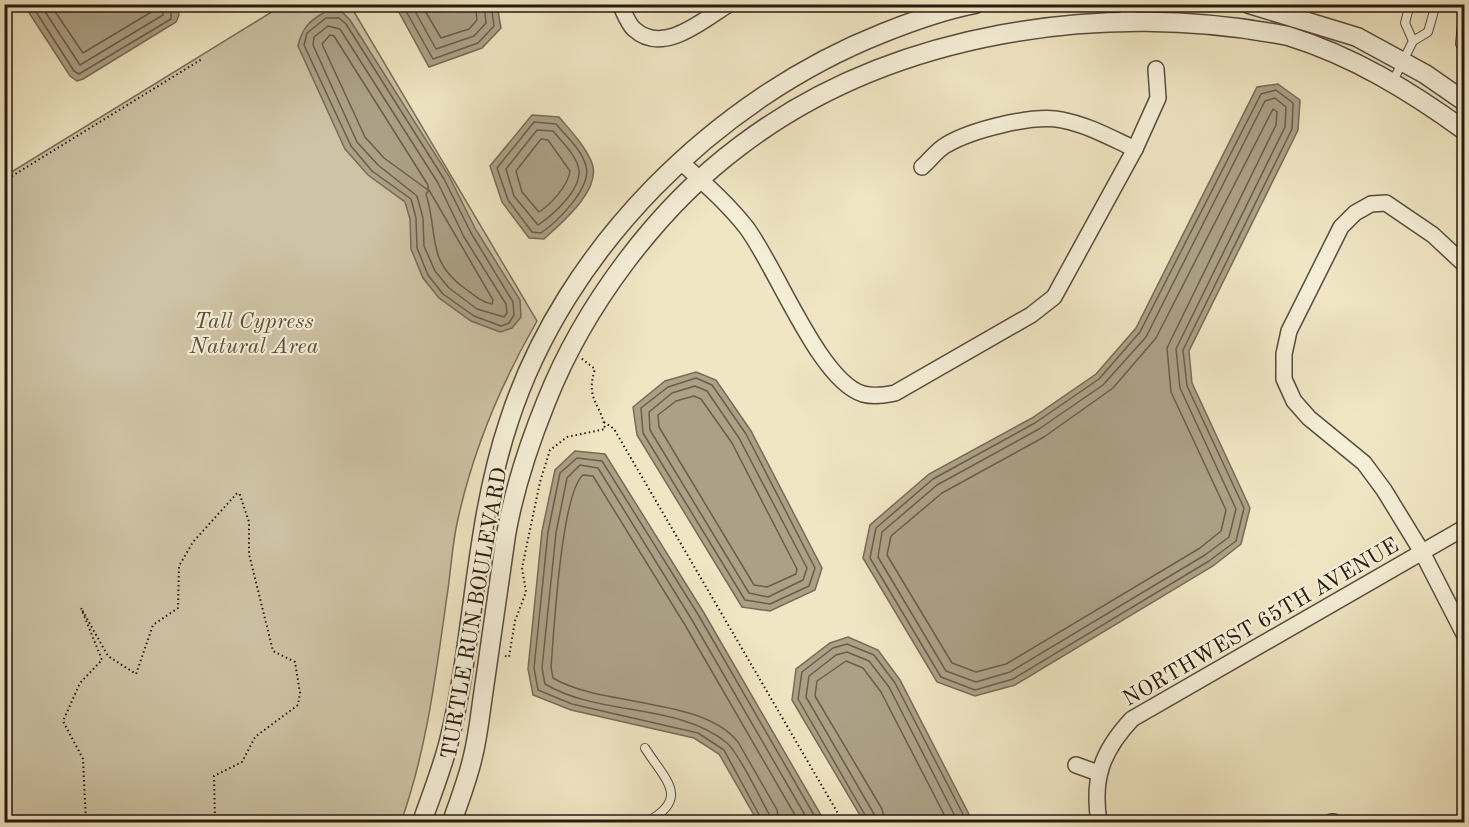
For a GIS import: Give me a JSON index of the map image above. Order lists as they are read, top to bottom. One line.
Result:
{"streets":{"street":["TURTLE RUN BOULEVARD","NORTHWEST 65TH AVENUE"]},"parks":["Tall Cypress Natural Area"]}
